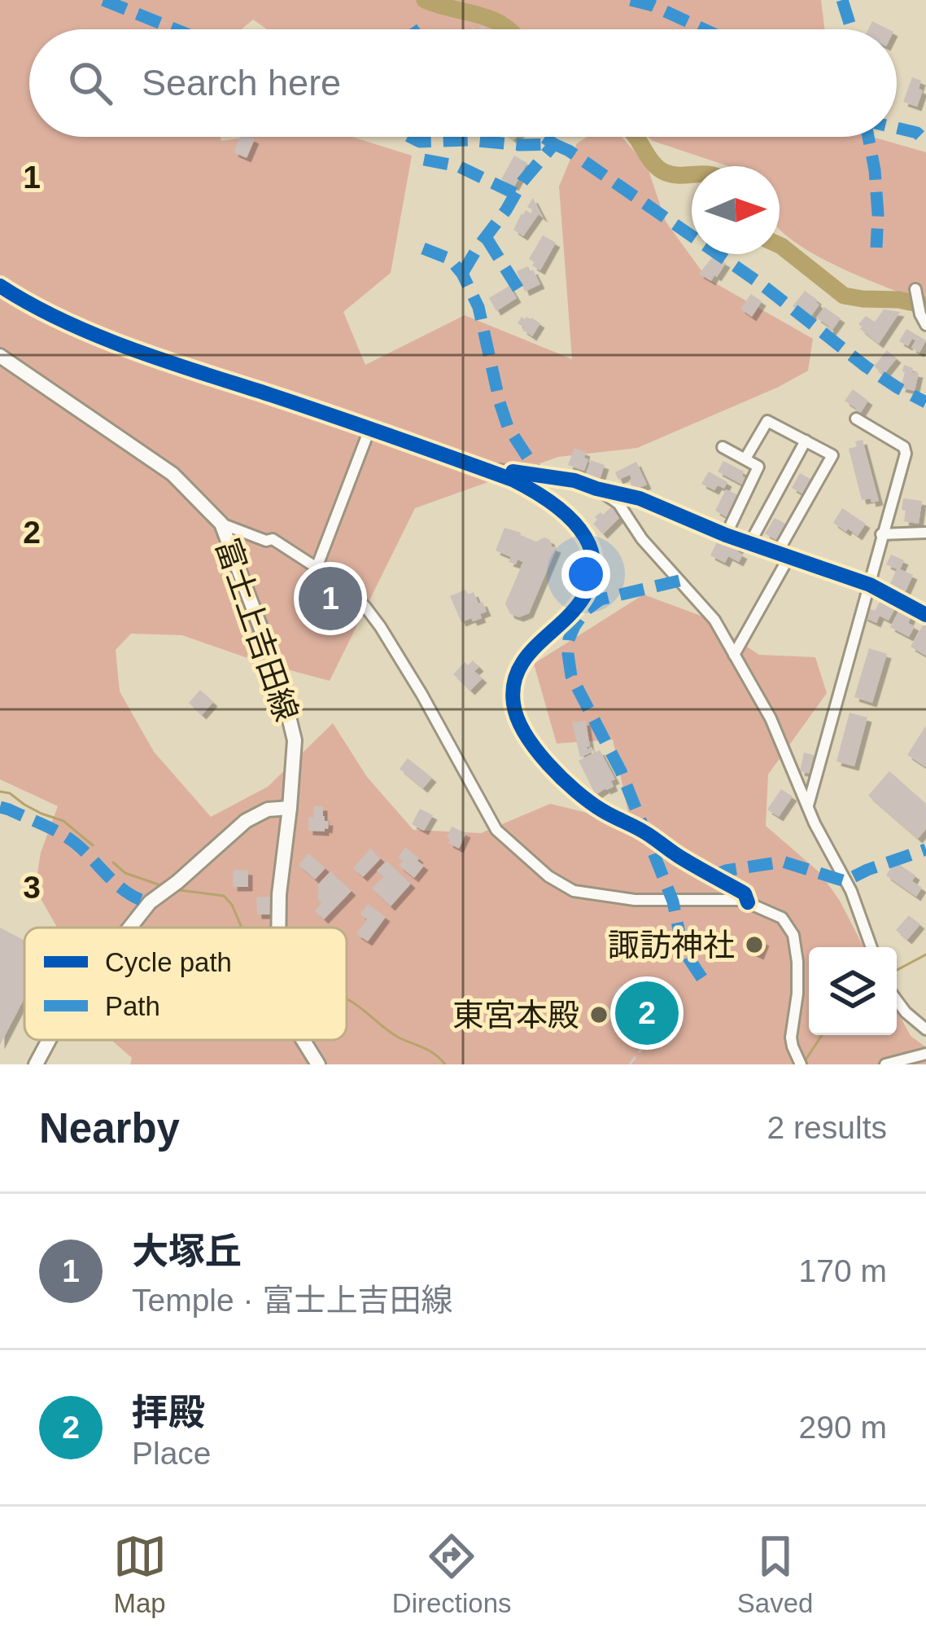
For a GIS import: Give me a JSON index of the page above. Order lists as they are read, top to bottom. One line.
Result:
{"streets":{"main road":["富士上吉田線"]},"places":["諏訪神社","東宮本殿"],"legend":["Cycle path","Path"],"north":"right","page":{"search":"Search here","pins":["1","2"],"heading":["Nearby","2 results"],"list":[{"mark":"1","name":"大塚丘","note":"Temple · 富士上吉田線","value":"170 m"},{"mark":"2","name":"拝殿","note":"Place","value":"290 m"}],"nav":["Map","Directions","Saved"]},"grid":{"rows":["1","2","3"]}}
